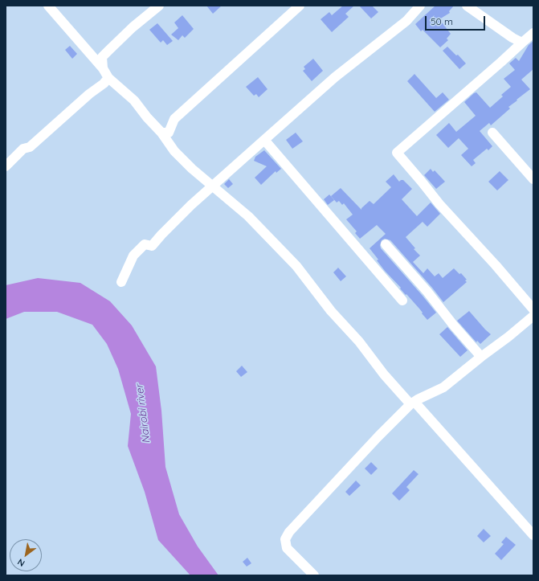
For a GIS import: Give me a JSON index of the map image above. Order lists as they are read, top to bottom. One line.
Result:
{"water":["Nairobi river"],"scale_bar":"50 m","north":"bottom left"}
